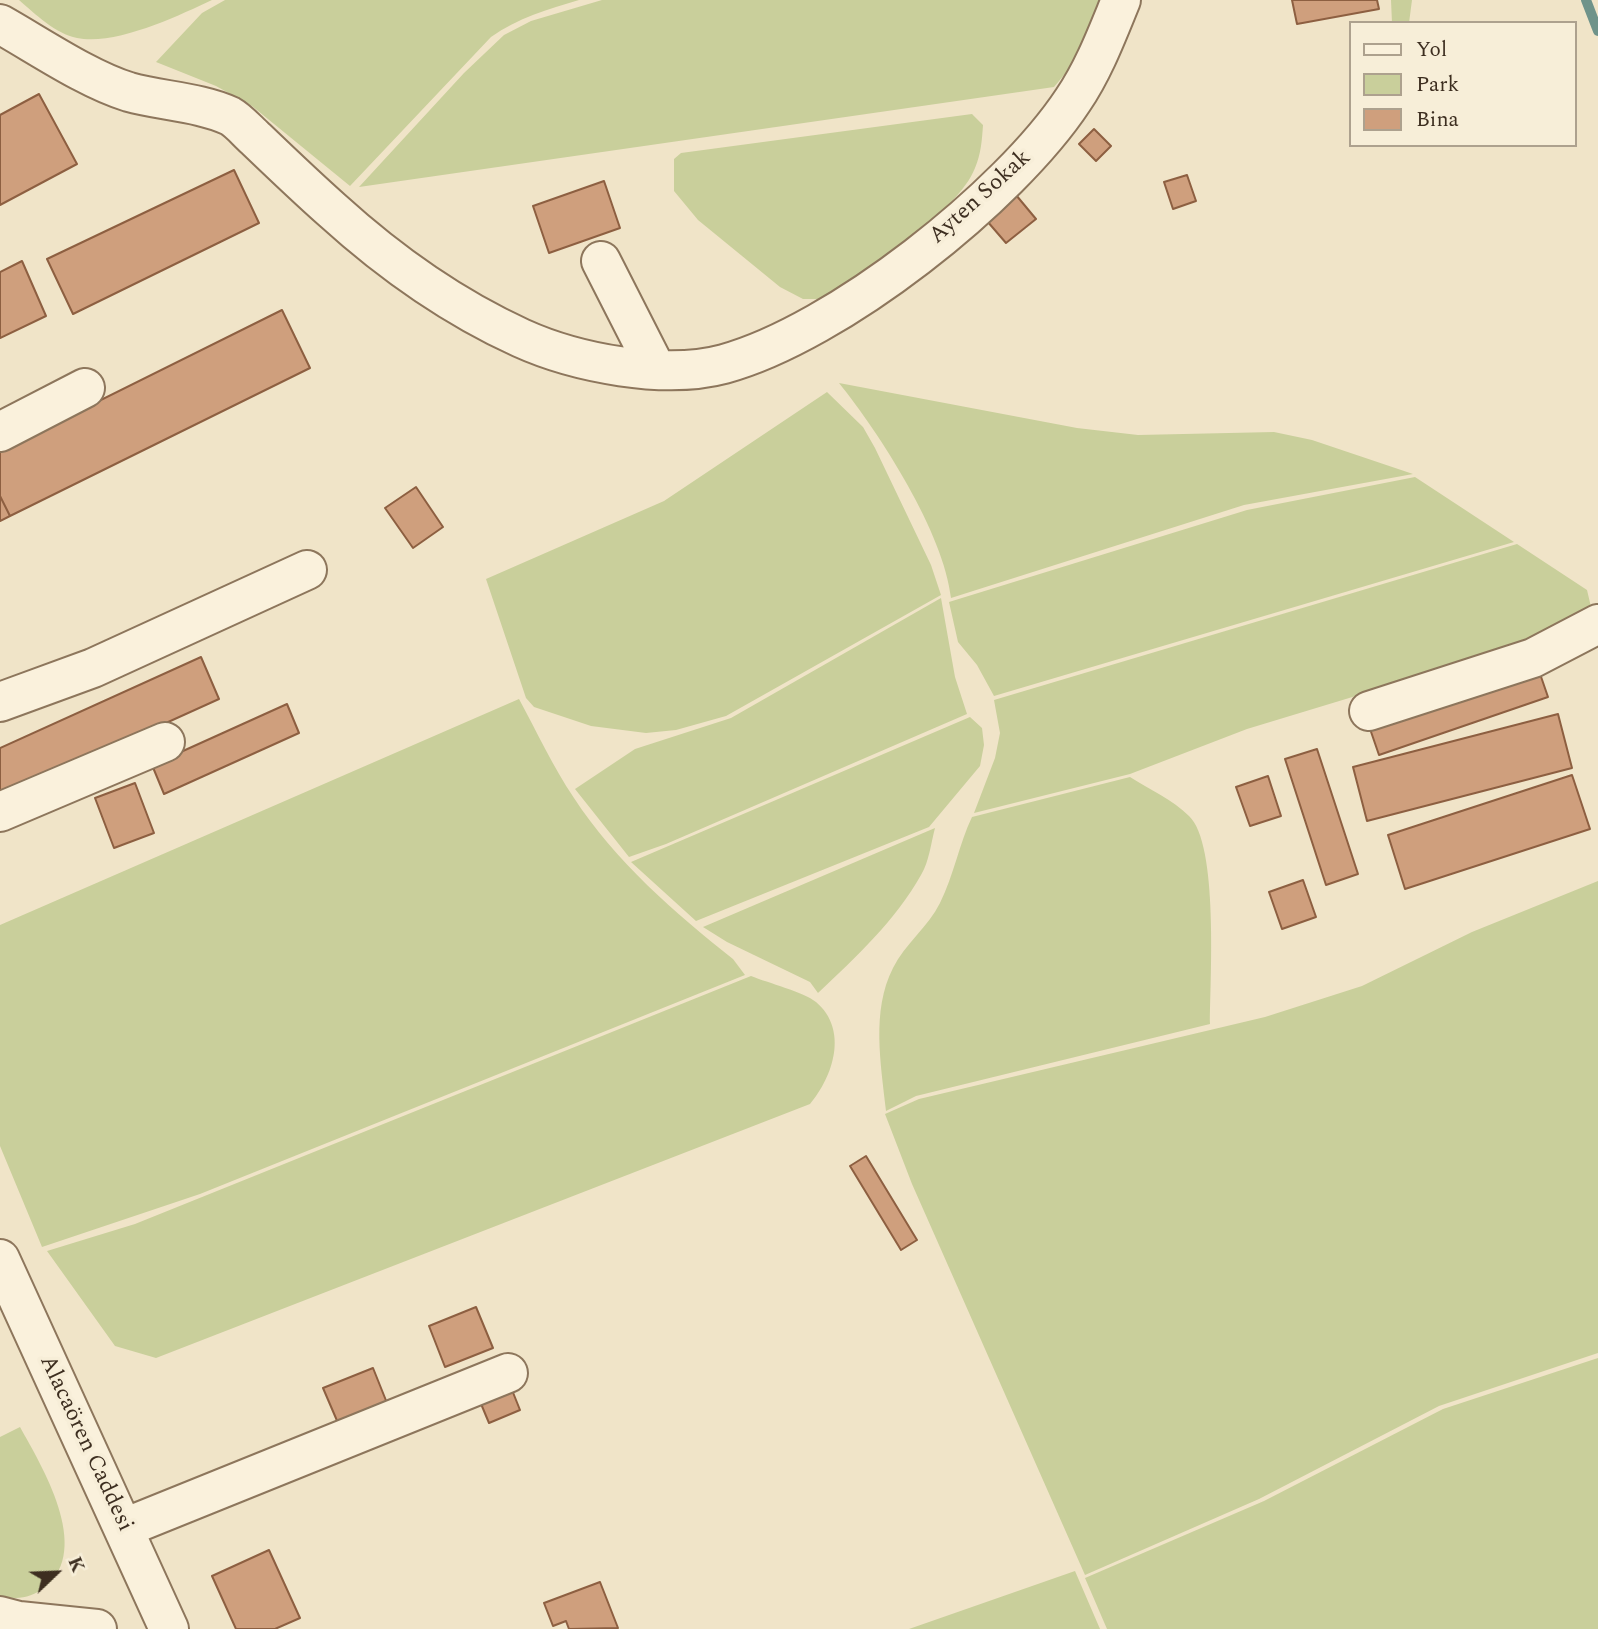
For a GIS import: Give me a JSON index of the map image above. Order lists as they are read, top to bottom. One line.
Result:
{"streets":{"street":["Ayten Sokak","Alacaören Caddesi"]},"legend":["Yol","Park","Bina"],"north":"top right"}
